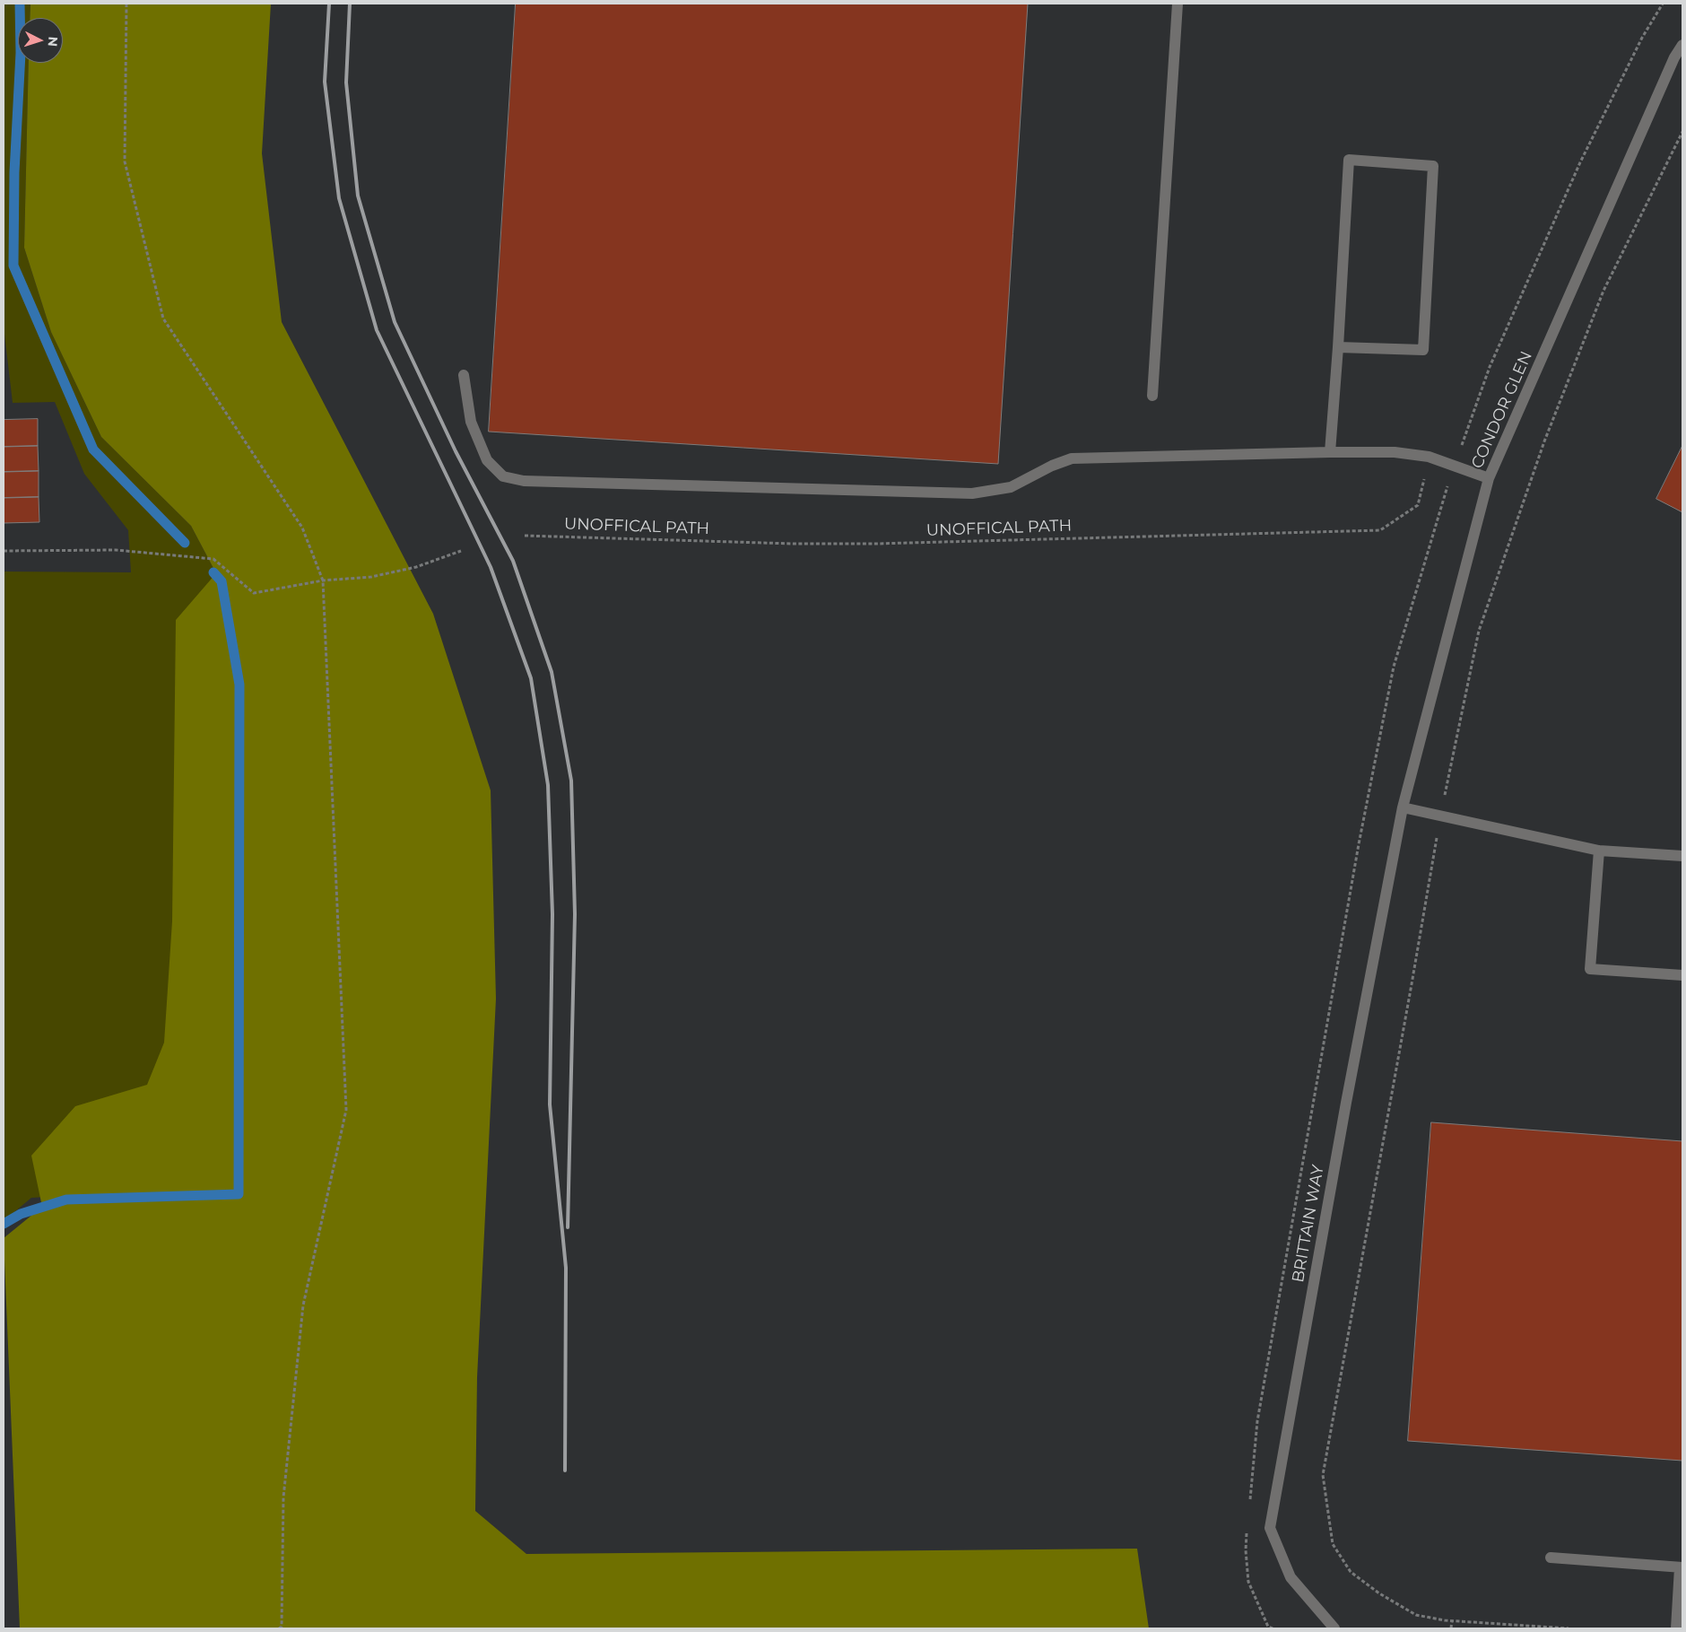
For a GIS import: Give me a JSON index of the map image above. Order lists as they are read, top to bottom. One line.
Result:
{"streets":{"street":["CONDOR GLEN","BRITTAIN WAY"],"path":["UNOFFICAL PATH"]},"crossings":[["CONDOR GLEN","BRITTAIN WAY"]],"north":"right"}
